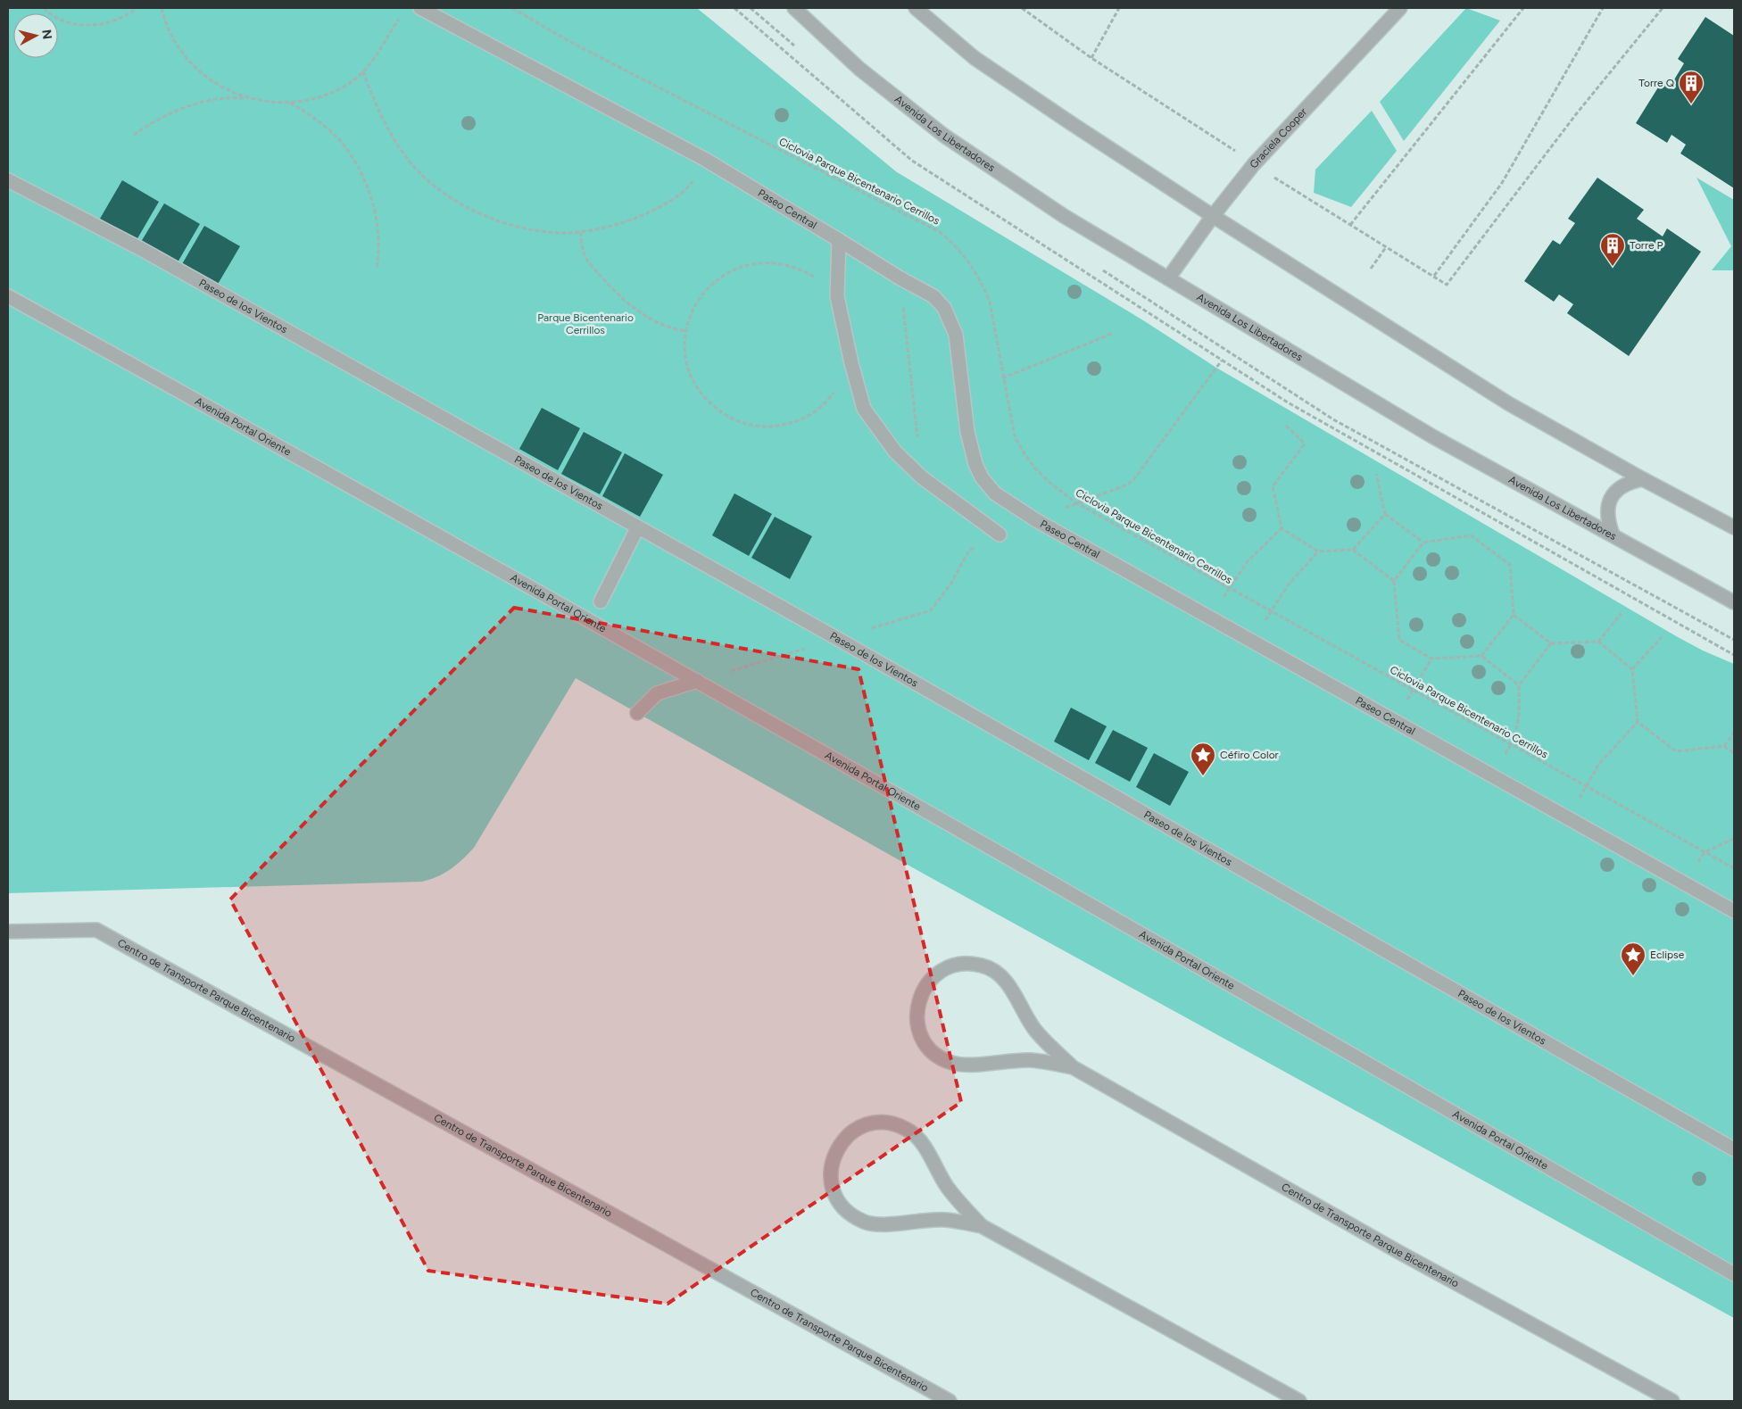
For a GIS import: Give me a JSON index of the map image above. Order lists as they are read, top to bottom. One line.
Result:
{"streets":{"street":["Avenida Los Libertadores","Graciela Cooper","Paseo Central","Paseo de los Vientos","Avenida Portal Oriente","Centro de Transporte Parque Bicentenario"],"path":["Ciclovia Parque Bicentenario Cerrillos"]},"crossings":[["Avenida Los Libertadores","Graciela Cooper"]],"parks":["Parque Bicentenario Cerrillos"],"places":{"building":["Torre Q","Torre P"],"place":["Céfiro Color","Eclipse"]},"north":"right"}
